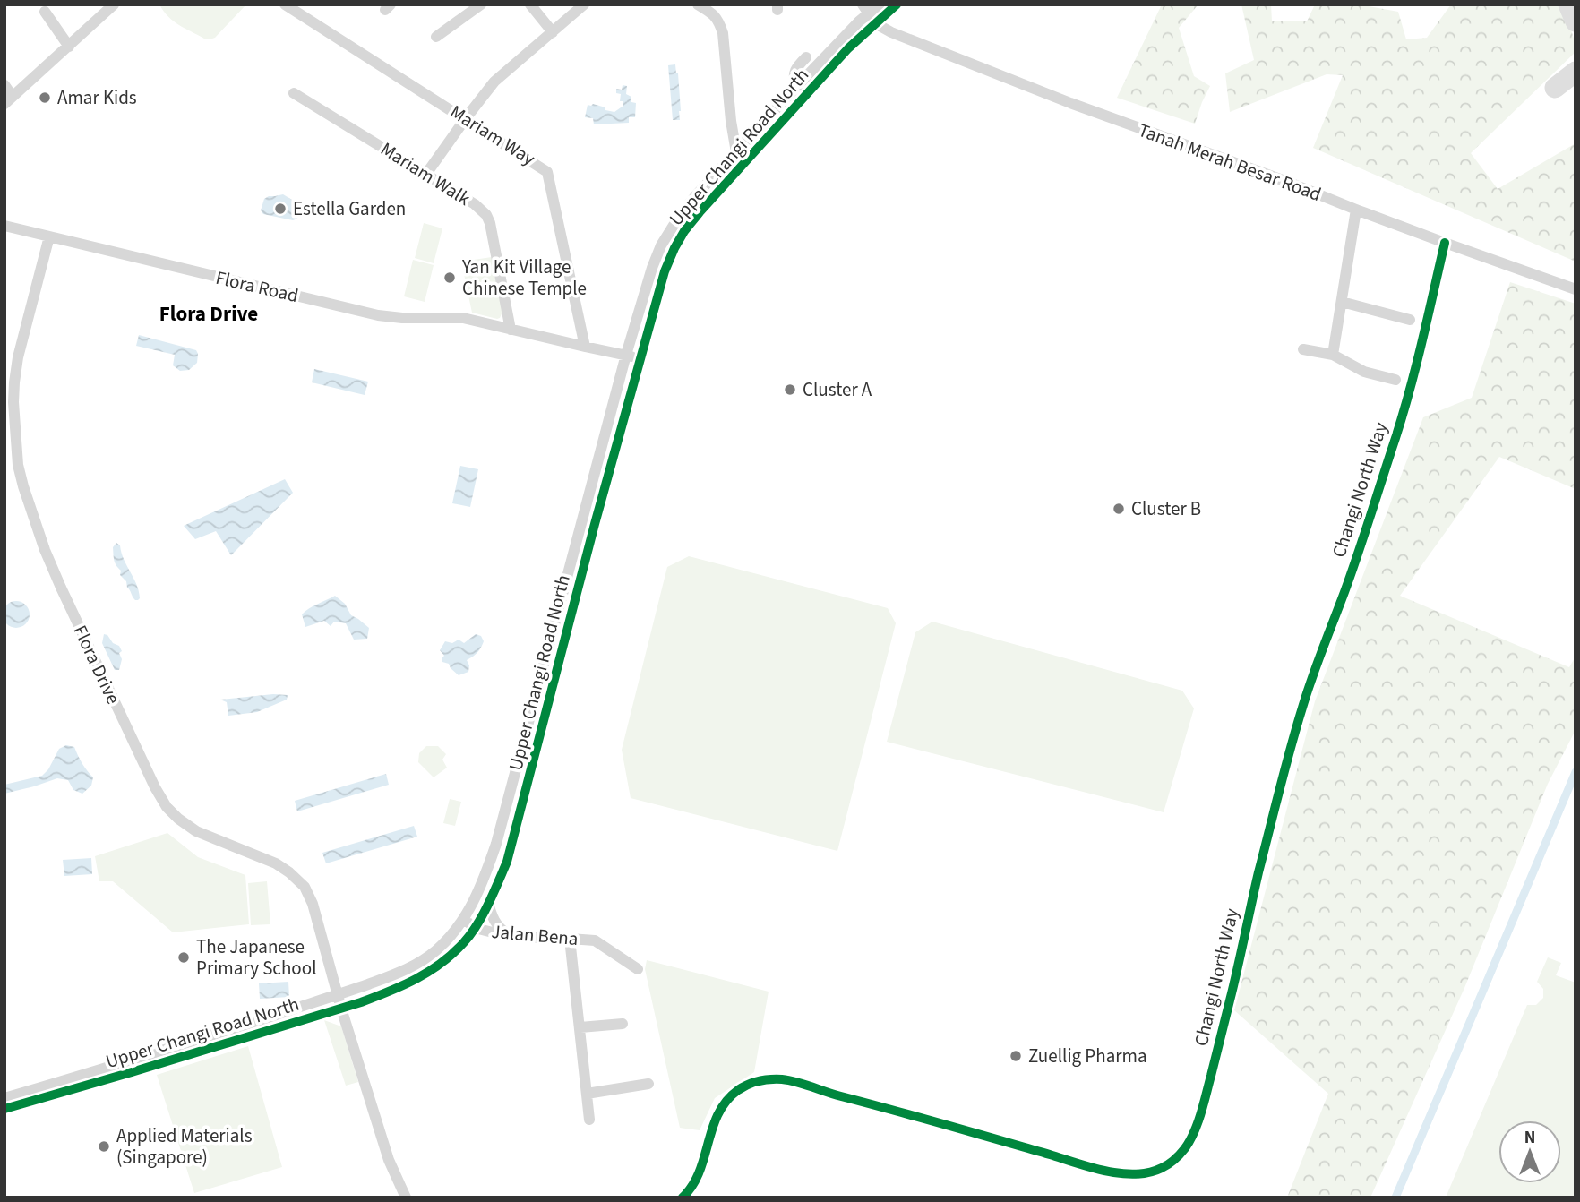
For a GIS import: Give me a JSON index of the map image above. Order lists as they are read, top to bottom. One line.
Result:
{"streets":{"street":["Mariam Way","Upper Changi Road North","Tanah Merah Besar Road","Mariam Walk","Flora Road","Changi North Way","Flora Drive","Jalan Bena"]},"crossings":[["Upper Changi Road North","Tanah Merah Besar Road"],["Upper Changi Road North","Flora Drive"],["Upper Changi Road North","Jalan Bena"],["Tanah Merah Besar Road","Changi North Way"],["Mariam Walk","Flora Road"],["Flora Road","Flora Drive"]],"districts":["Flora Drive"],"places":["Amar Kids","Estella Garden","Yan Kit Village Chinese Temple","Cluster A","Cluster B","The Japanese Primary School","Zuellig Pharma","Applied Materials (Singapore)"],"north":"top"}
